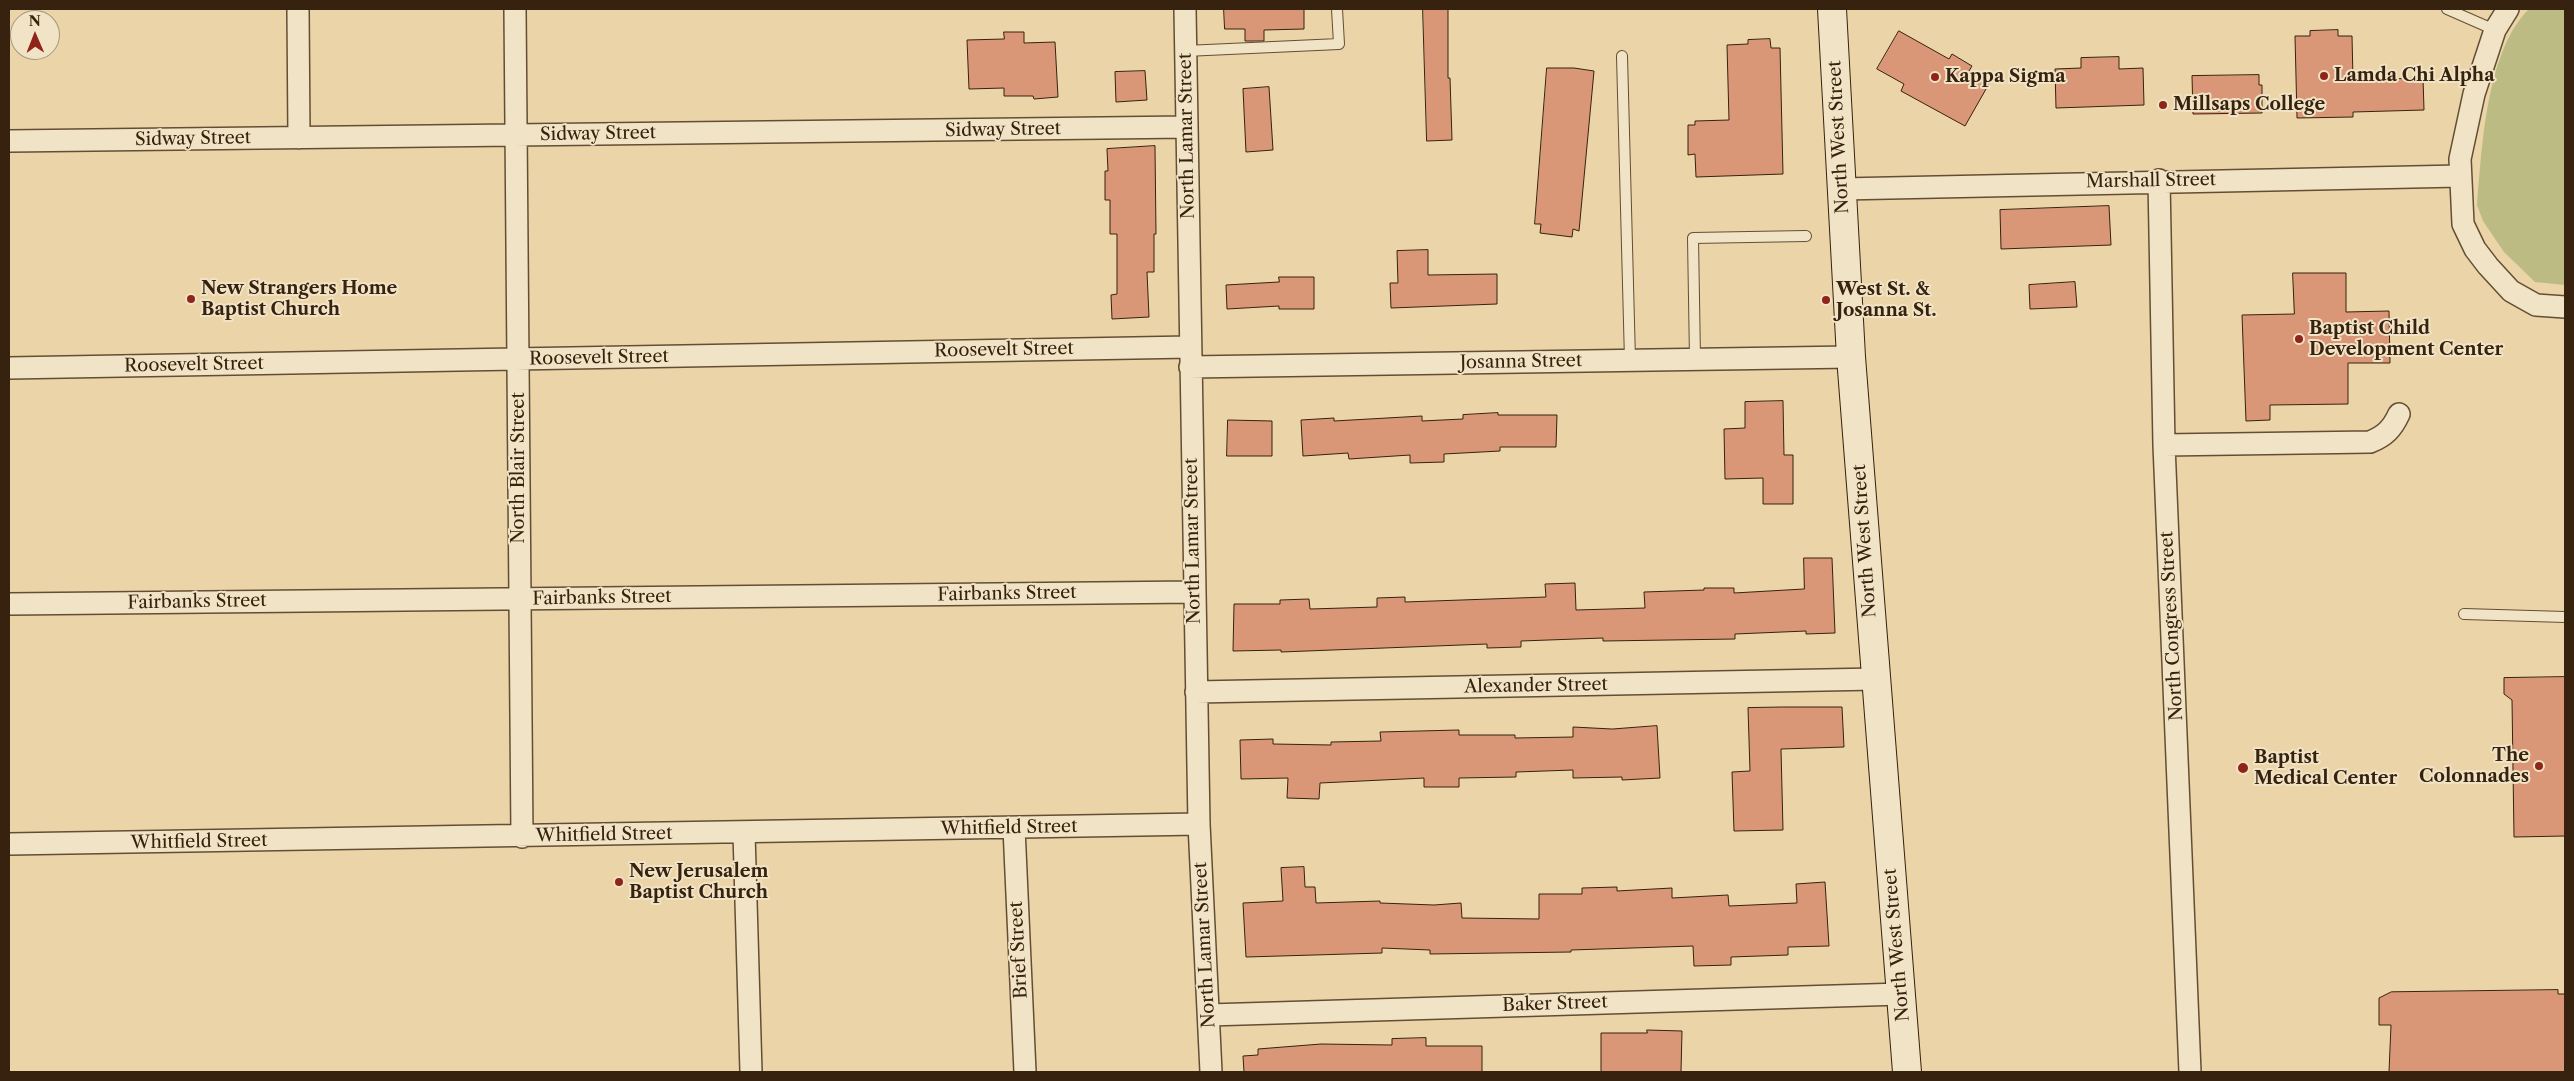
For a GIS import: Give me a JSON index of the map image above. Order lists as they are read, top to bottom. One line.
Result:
{"streets":{"street":["Sidway Street","North Lamar Street","North West Street","Marshall Street","Roosevelt Street","Josanna Street","North Blair Street","Fairbanks Street","North Congress Street","Alexander Street","Whitfield Street","Brief Street","Baker Street"]},"crossings":[["Sidway Street","North Lamar Street"],["Sidway Street","North Blair Street"],["North Lamar Street","Roosevelt Street"],["North Lamar Street","Josanna Street"],["North Lamar Street","Fairbanks Street"],["North Lamar Street","Alexander Street"],["North Lamar Street","Whitfield Street"],["North Lamar Street","Baker Street"],["North West Street","Marshall Street"],["North West Street","Josanna Street"],["North West Street","Alexander Street"],["North West Street","Baker Street"],["Marshall Street","North Congress Street"],["Roosevelt Street","Josanna Street"],["Roosevelt Street","North Blair Street"],["North Blair Street","Fairbanks Street"],["North Blair Street","Whitfield Street"],["Whitfield Street","Brief Street"]],"places":["Lamda Chi Alpha","Kappa Sigma","Millsaps College","New Strangers Home Baptist Church","West St. & Josanna St.","Baptist Child Development Center","The Colonnades","Baptist Medical Center","New Jerusalem Baptist Church"],"north":"top"}
